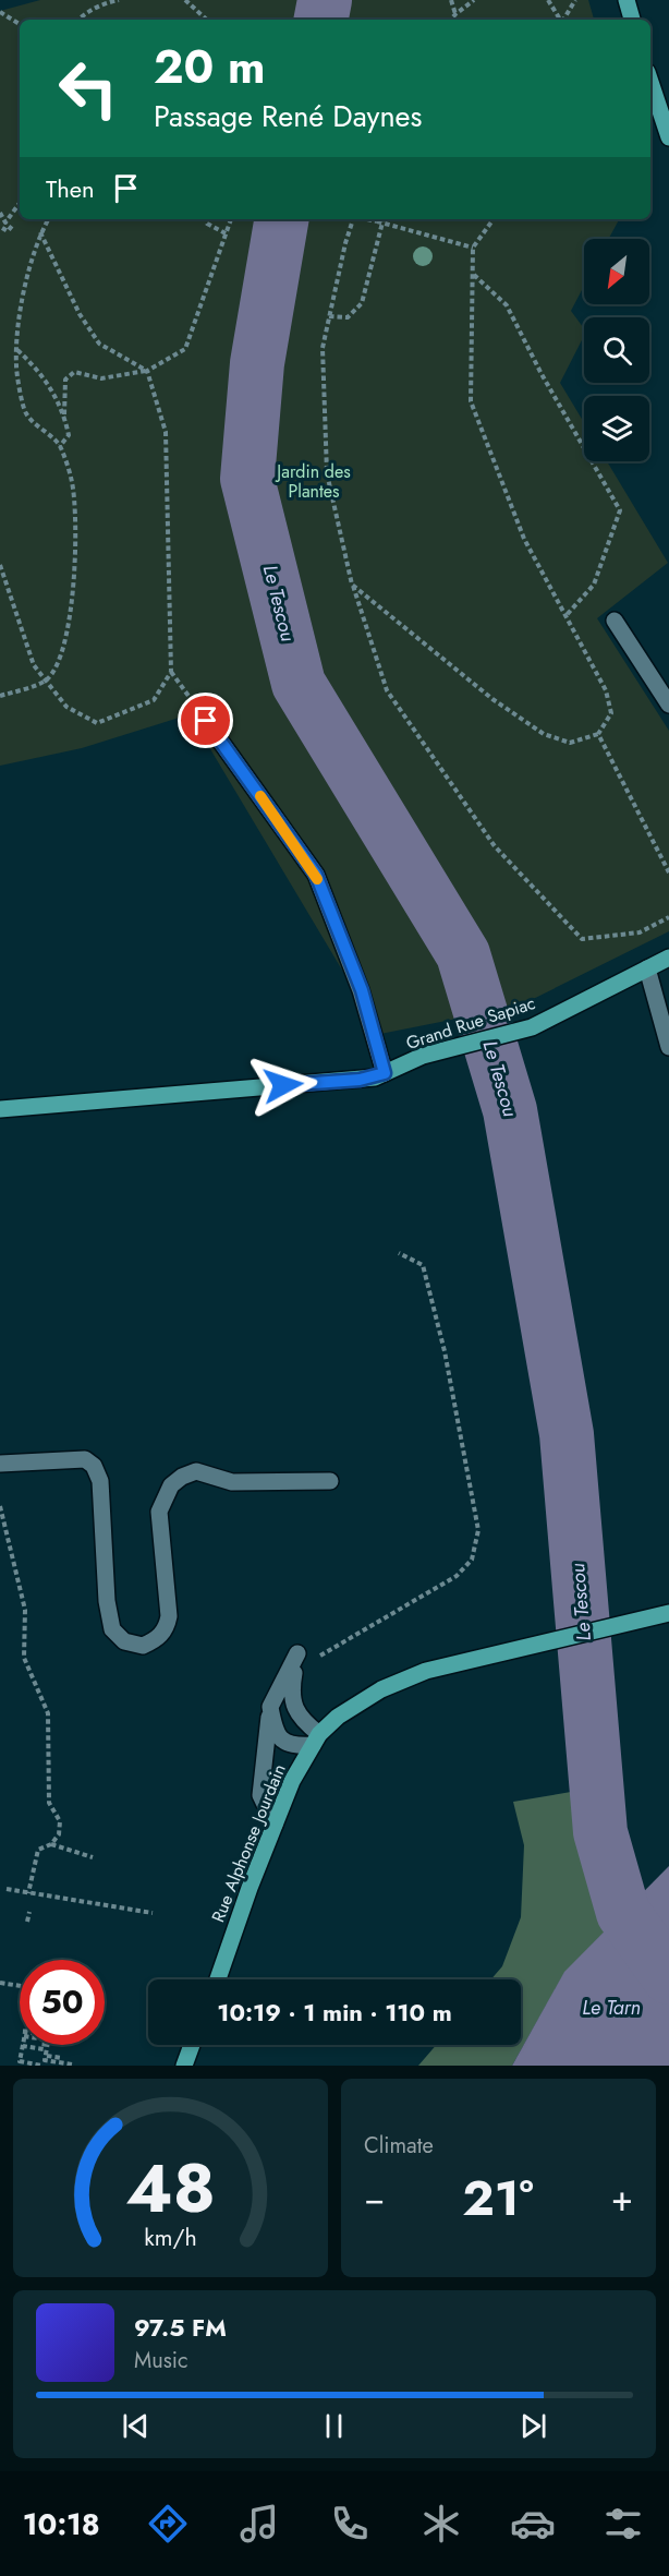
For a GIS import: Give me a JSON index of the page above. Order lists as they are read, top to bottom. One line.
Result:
{"streets":{"main road":["Grand Rue Sapiac","Rue Alphonse Jourdain"]},"water":["Le Tescou","Le Tarn"],"parks":["Jardin des Plantes"],"north":"bottom left","page":{"turn":["20 m","Passage René Daynes"],"then":"Then","limit":"50","trip":"10:19 · 1 min · 110 m","tile":"Climate","heat":["−","21°","+"],"song":["97.5 FM","Music"],"tabs":"10:18","gauge":["48","km/h"]}}
